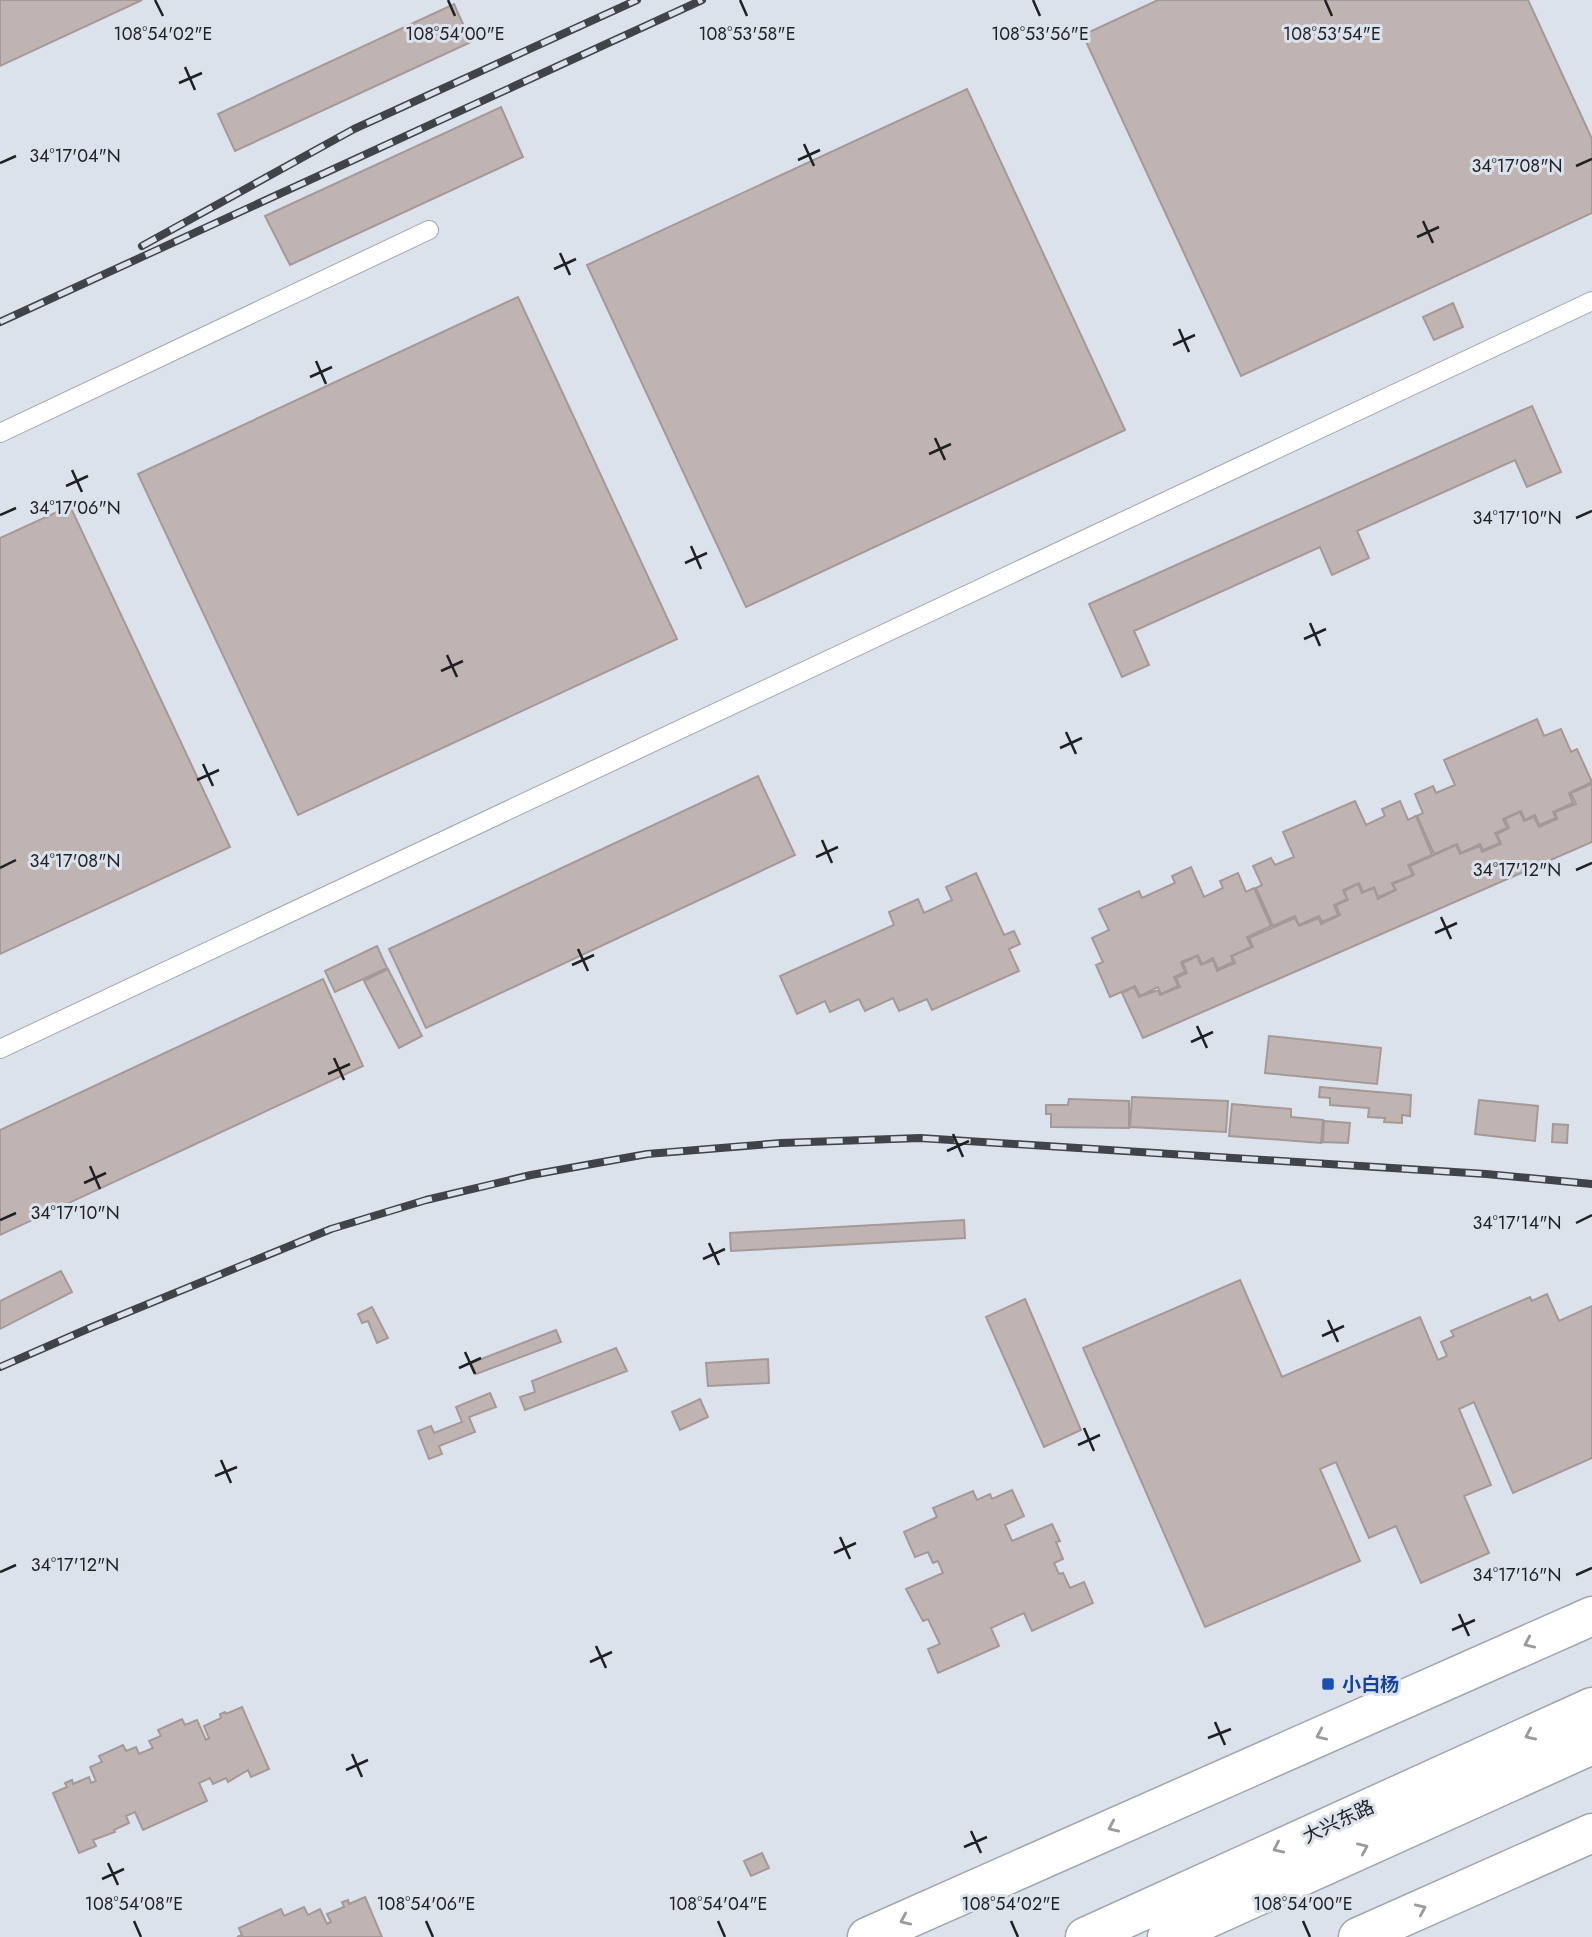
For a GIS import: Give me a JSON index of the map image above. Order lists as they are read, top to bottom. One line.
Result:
{"streets":{"main road":["大兴东路"]},"places":{"transit":["小白杨"]},"coordinates":["108°54'02\"E","108°54'00\"E","108°53'58\"E","108°53'56\"E","108°53'54\"E","34°17'04\"N","34°17'08\"N","34°17'06\"N","34°17'10\"N","34°17'12\"N","34°17'14\"N","34°17'16\"N","108°54'08\"E","108°54'06\"E","108°54'04\"E"]}
